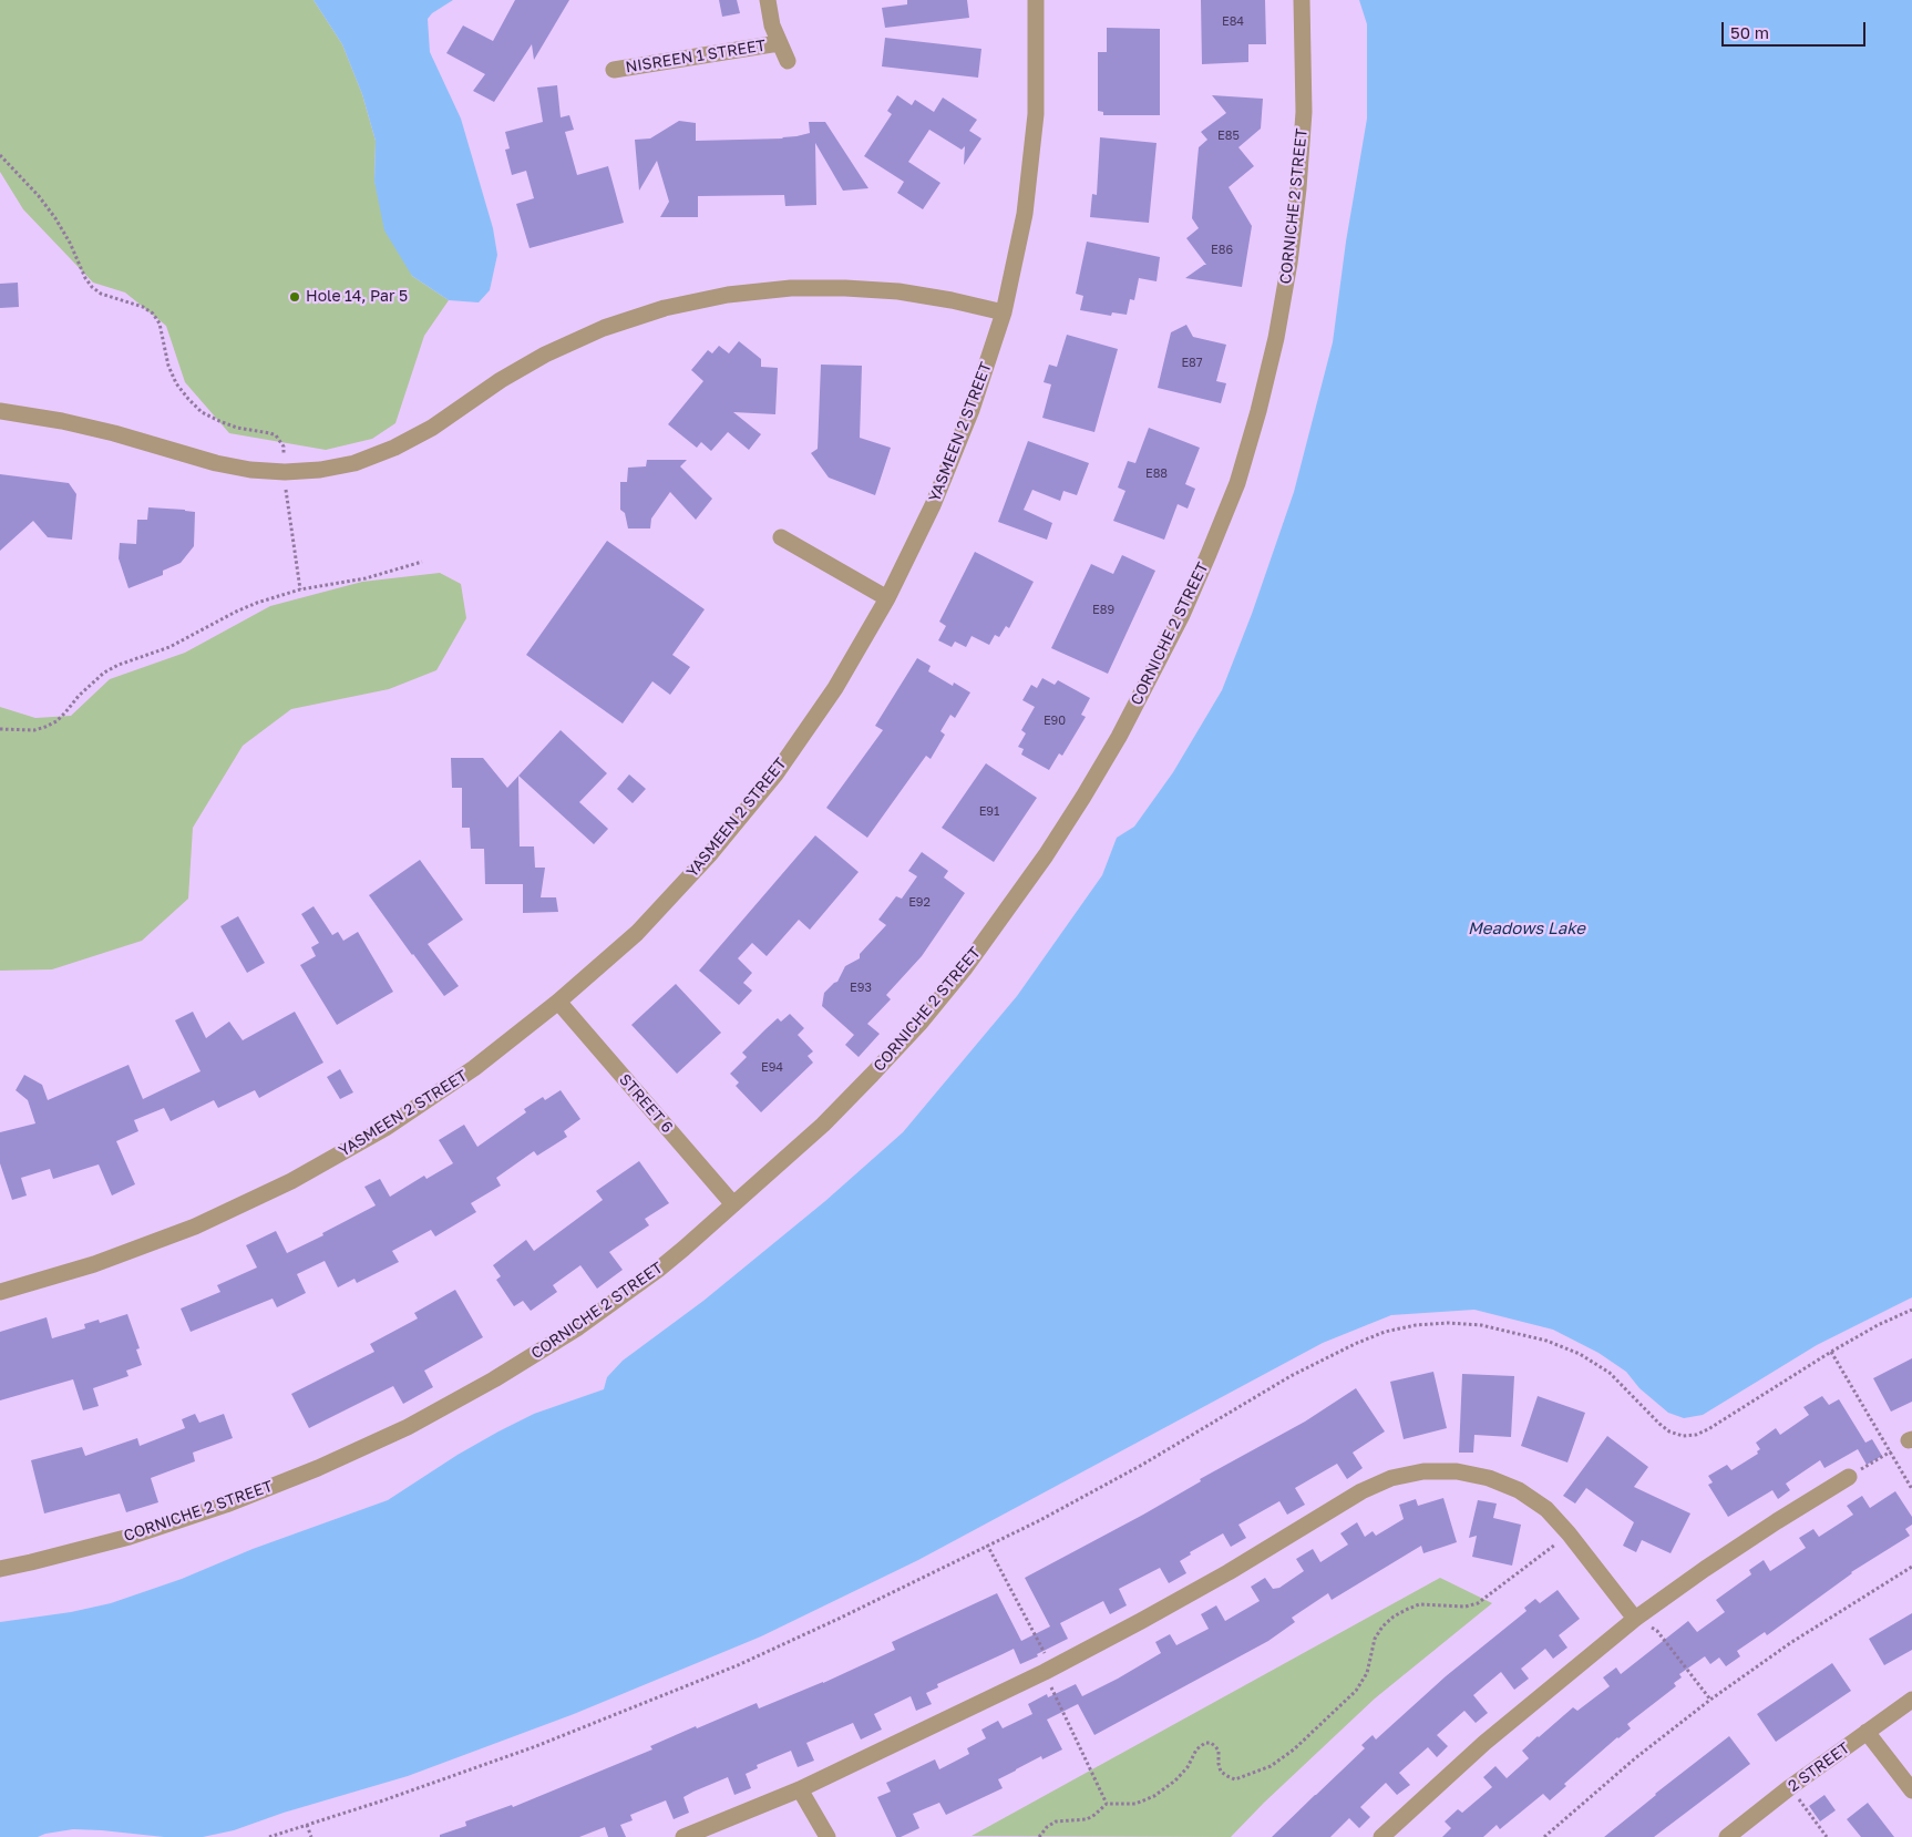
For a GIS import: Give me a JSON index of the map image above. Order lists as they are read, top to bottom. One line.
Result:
{"streets":{"street":["NISREEN 1 STREET","CORNICHE 2 STREET","YASMEEN 2 STREET","STREET 6","2 STREET"]},"crossings":[["CORNICHE 2 STREET","STREET 6"],["YASMEEN 2 STREET","STREET 6"]],"water":["Meadows Lake"],"places":["Hole 14, Par 5"],"house_numbers":["E84","E85","E86","E87","E88","E89","E90","E91","E92","E93","E94"],"scale_bar":"50 m"}
